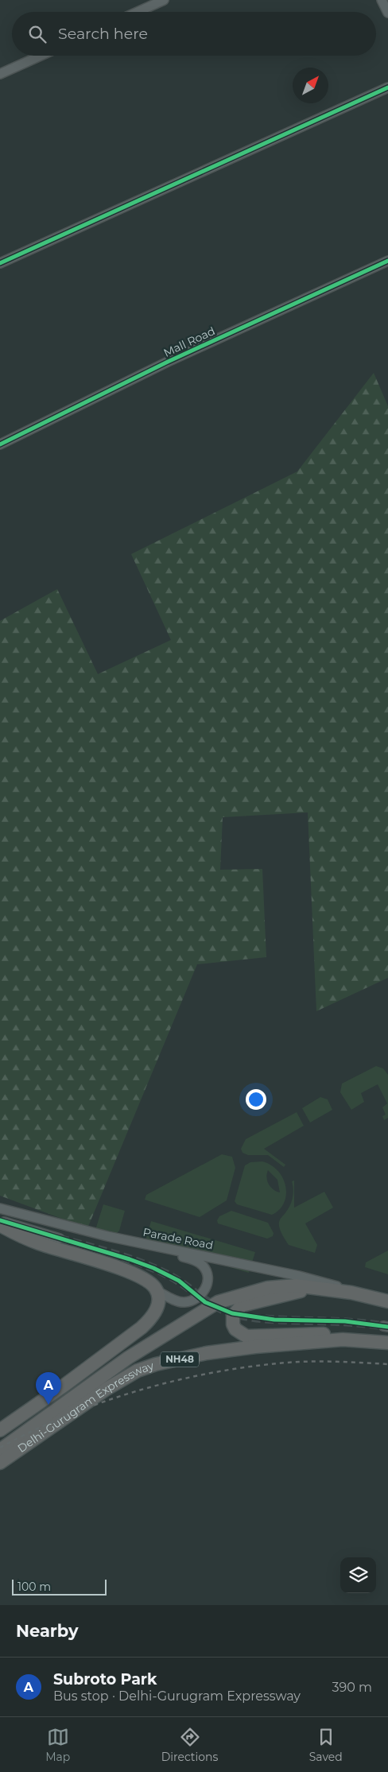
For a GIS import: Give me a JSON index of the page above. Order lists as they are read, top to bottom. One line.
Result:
{"streets":{"highway":["NH48","Delhi-Gurugram Expressway"],"street":["Mall Road","Parade Road"]},"crossings":[["Parade Road","NH48"],["NH48","Delhi-Gurugram Expressway"]],"scale_bar":"100 m","north":"top right","page":{"search":"Search here","pins":"A","scale":"100 m","heading":"Nearby","list":[{"mark":"A","name":"Subroto Park","note":"Bus stop · Delhi-Gurugram Expressway","value":"390 m"}],"nav":["Map","Directions","Saved"]}}
